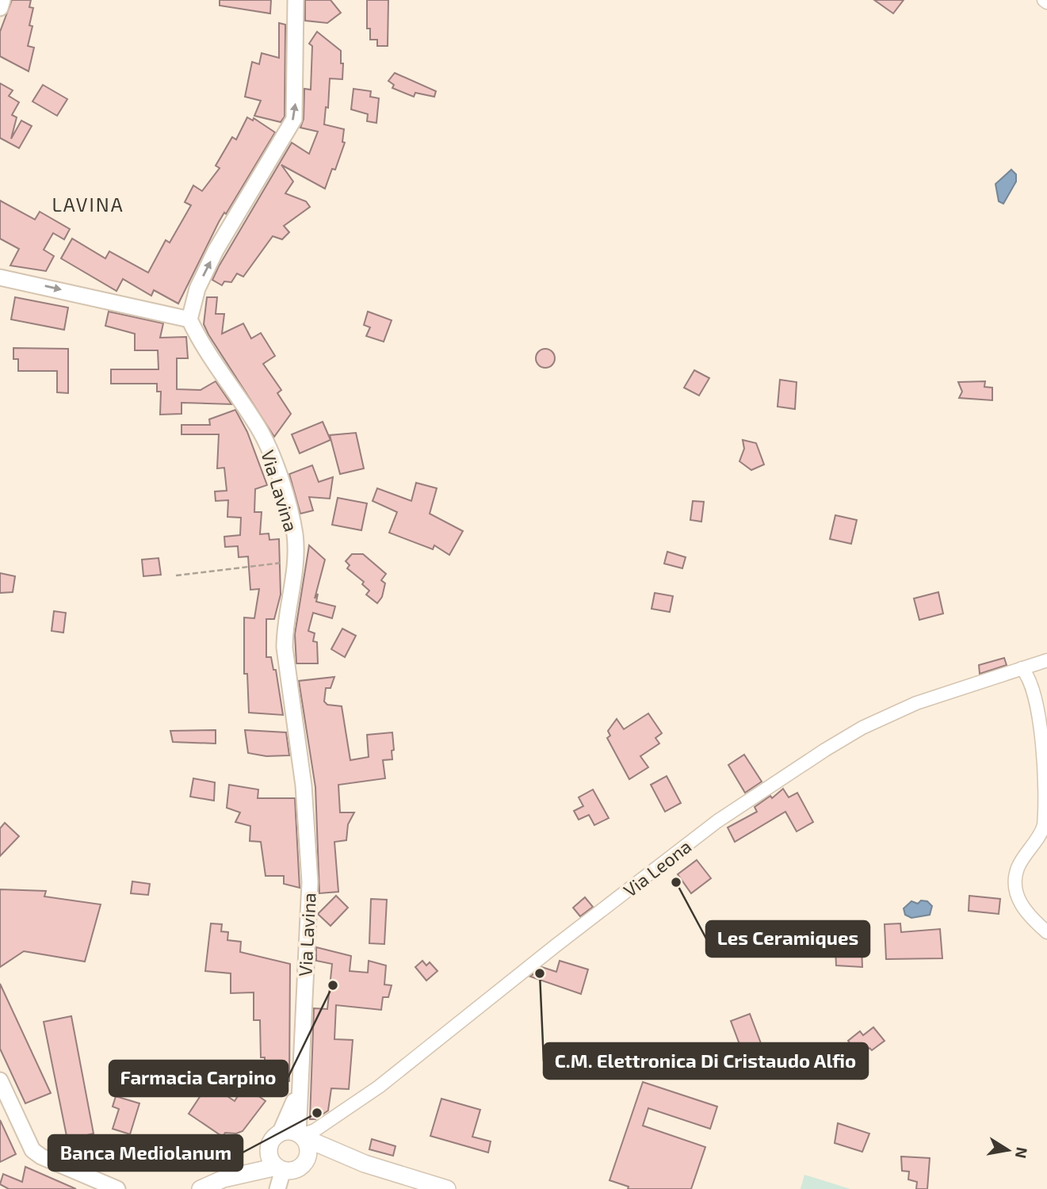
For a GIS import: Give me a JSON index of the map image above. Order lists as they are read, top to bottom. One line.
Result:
{"streets":{"street":["Via Lavina","Via Leona"]},"crossings":[["Via Lavina","Via Leona"]],"districts":["LAVINA"],"places":["Les Ceramiques","C.M. Elettronica Di Cristaudo Alfio","Farmacia Carpino","Banca Mediolanum"],"north":"right"}
